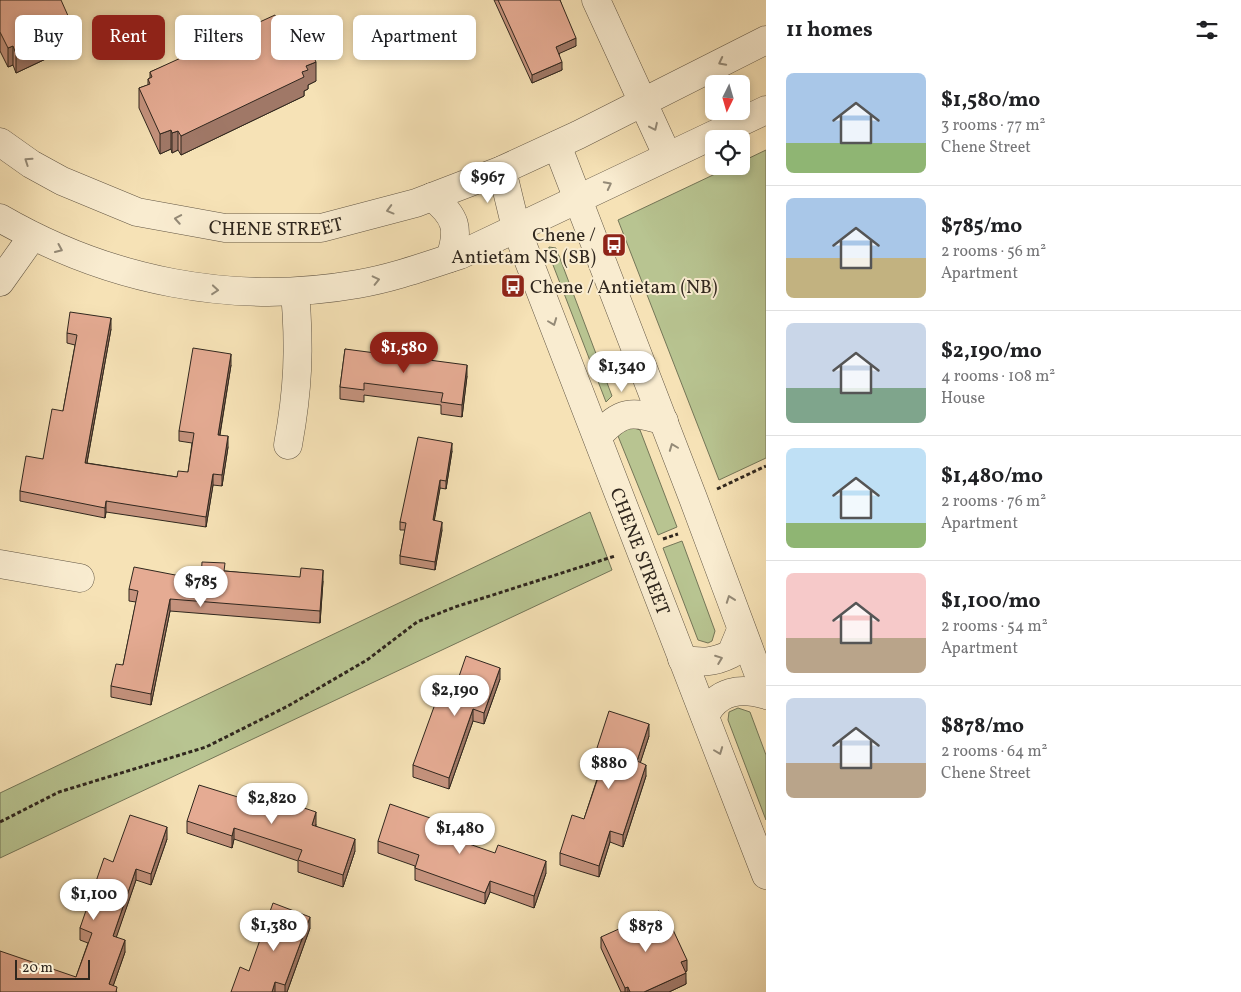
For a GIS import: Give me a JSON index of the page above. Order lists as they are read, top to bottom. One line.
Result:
{"streets":{"street":["CHENE STREET"]},"places":{"bus stop":["Chene / Antietam NS (SB)","Chene / Antietam (NB)"]},"scale_bar":"20 m","north":"bottom","page":{"heading":"11 homes","chip":["Buy","Rent","Filters","New","Apartment"],"list":[{"name":"$1,580/mo","note":"3 rooms · 77 m² · Chene Street"},{"name":"$785/mo","note":"2 rooms · 56 m² · Apartment"},{"name":"$2,190/mo","note":"4 rooms · 108 m² · House"},{"name":"$1,480/mo","note":"2 rooms · 76 m² · Apartment"},{"name":"$1,100/mo","note":"2 rooms · 54 m² · Apartment"},{"name":"$878/mo","note":"2 rooms · 64 m² · Chene Street"}],"price":["$967","$1,580","$1,340","$785","$2,190","$880","$2,820","$1,480","$1,100","$1,380","$878"],"scale":"20 m"}}
